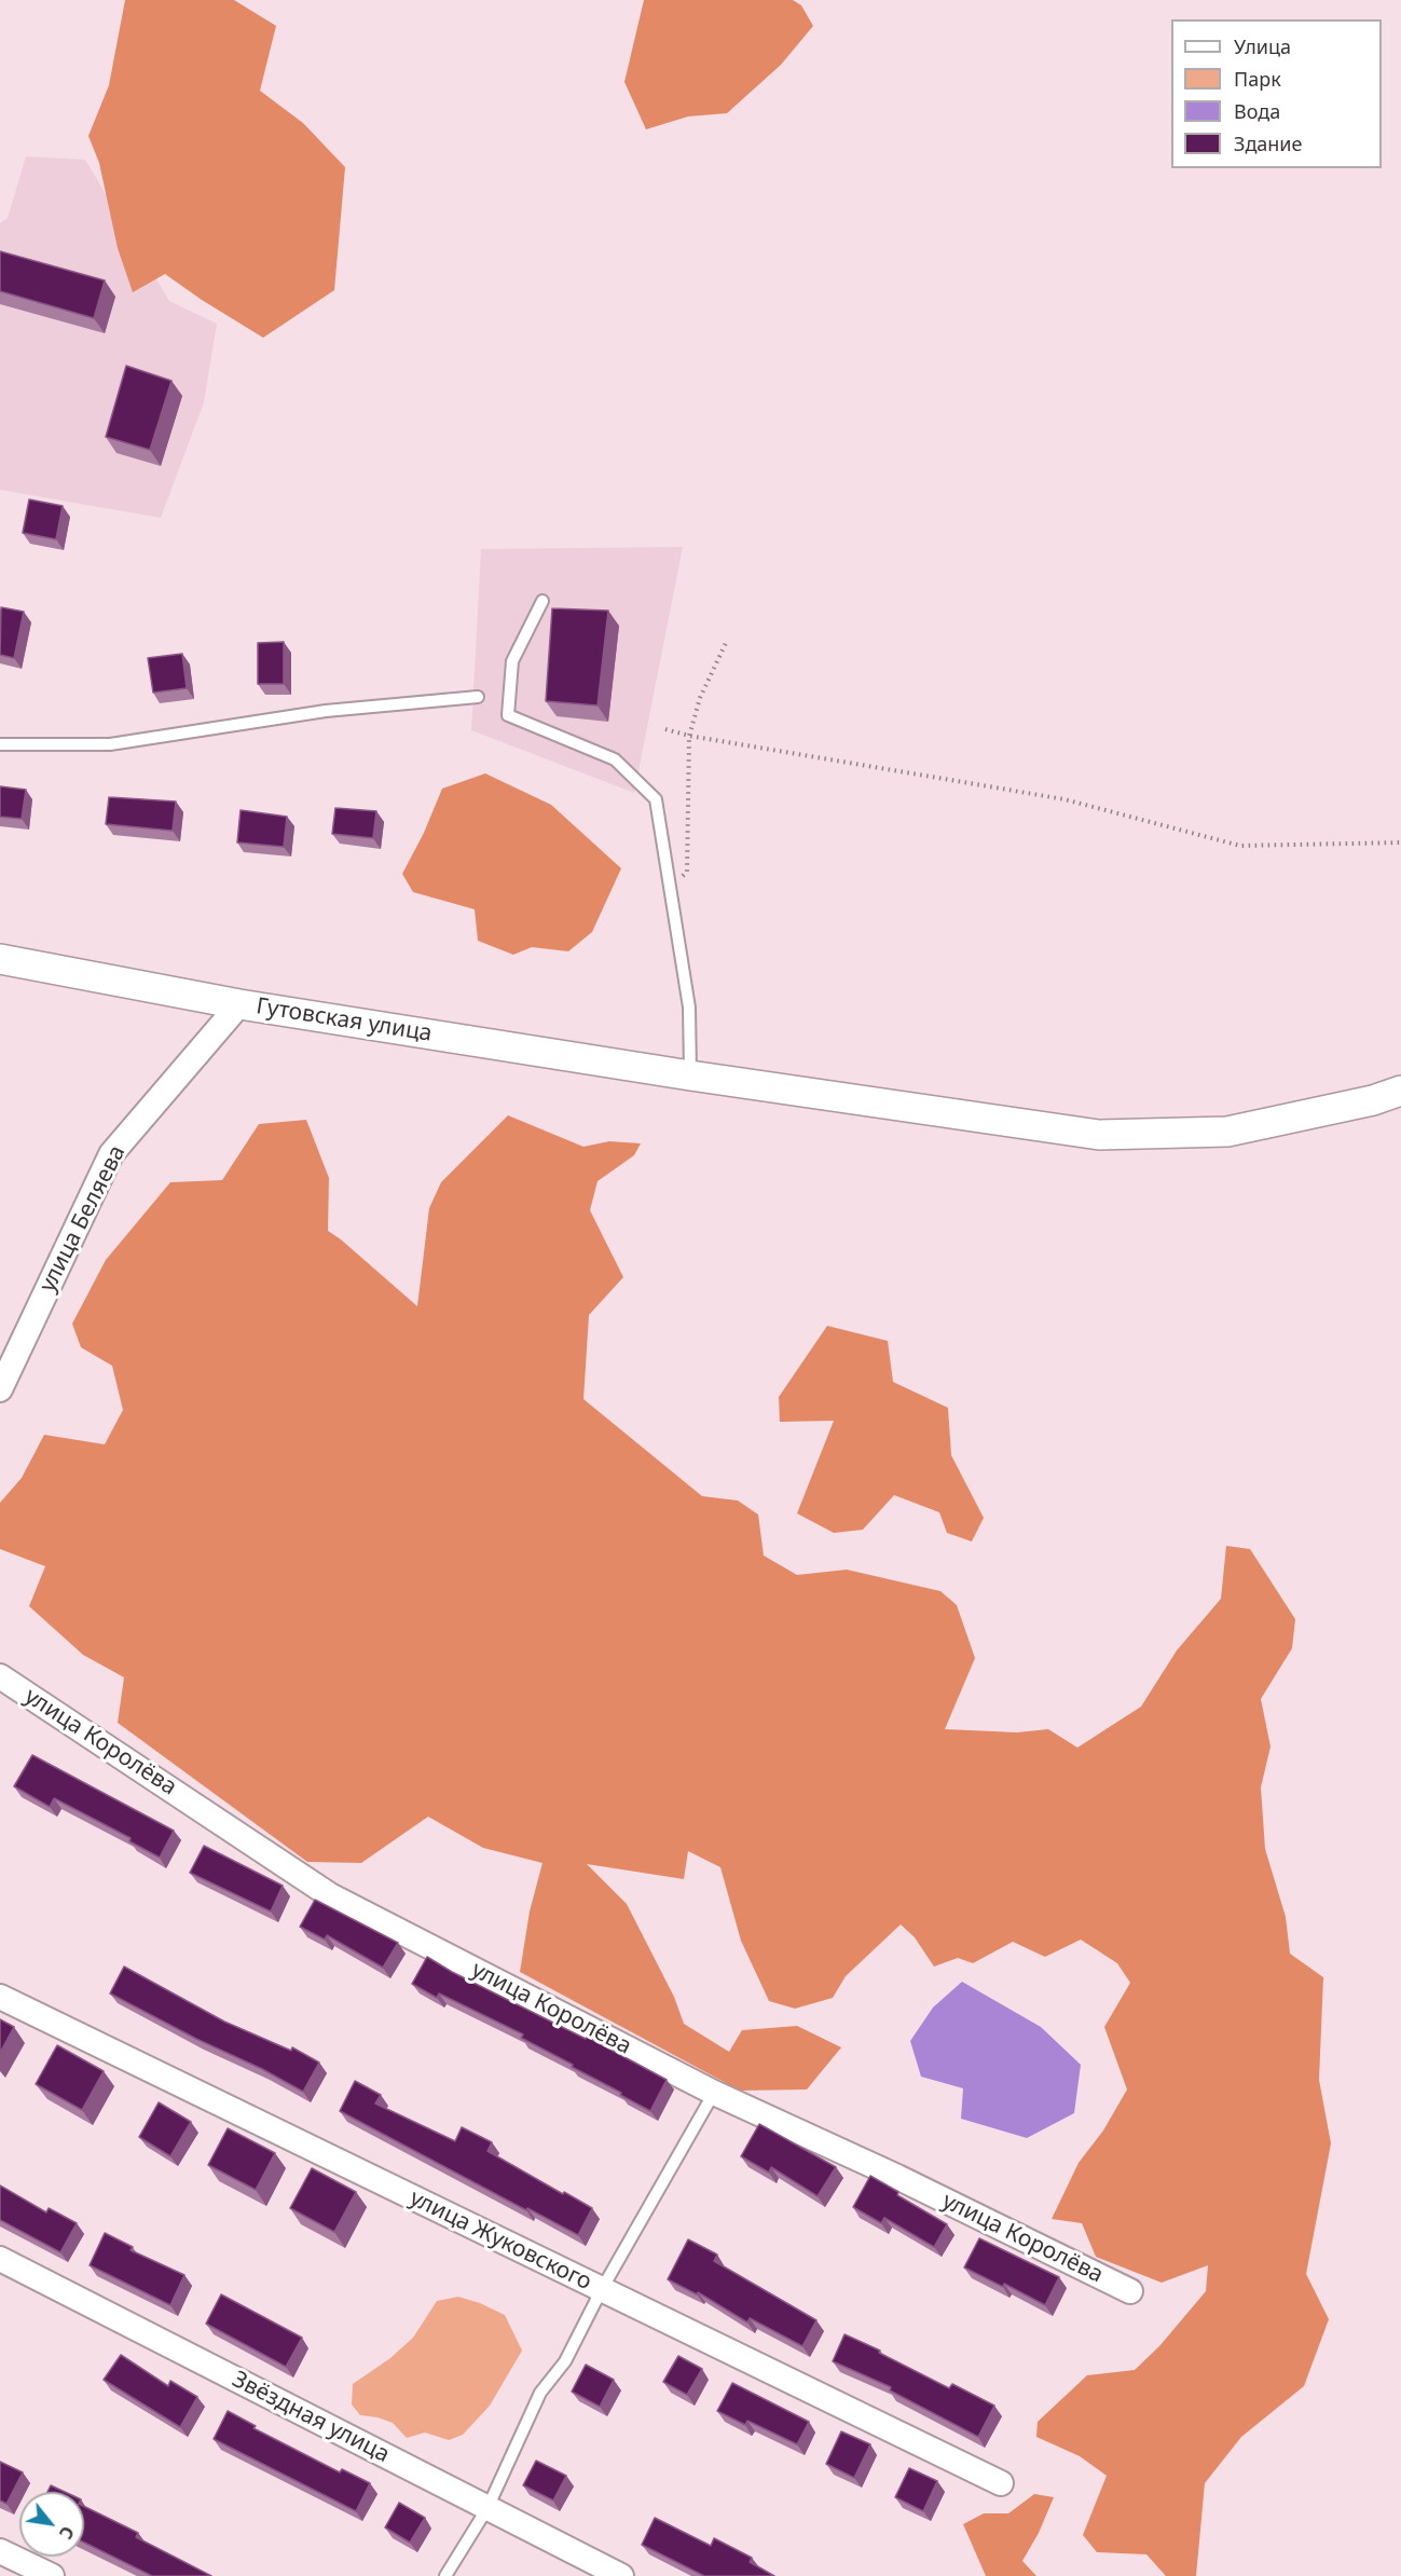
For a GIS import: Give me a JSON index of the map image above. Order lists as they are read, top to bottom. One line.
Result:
{"streets":{"street":["Гутовская улица","улица Беляева","улица Королёва","улица Жуковского","Звёздная улица"]},"crossings":[["Гутовская улица","улица Беляева"]],"legend":["Улица","Парк","Вода","Здание"],"north":"bottom right"}
